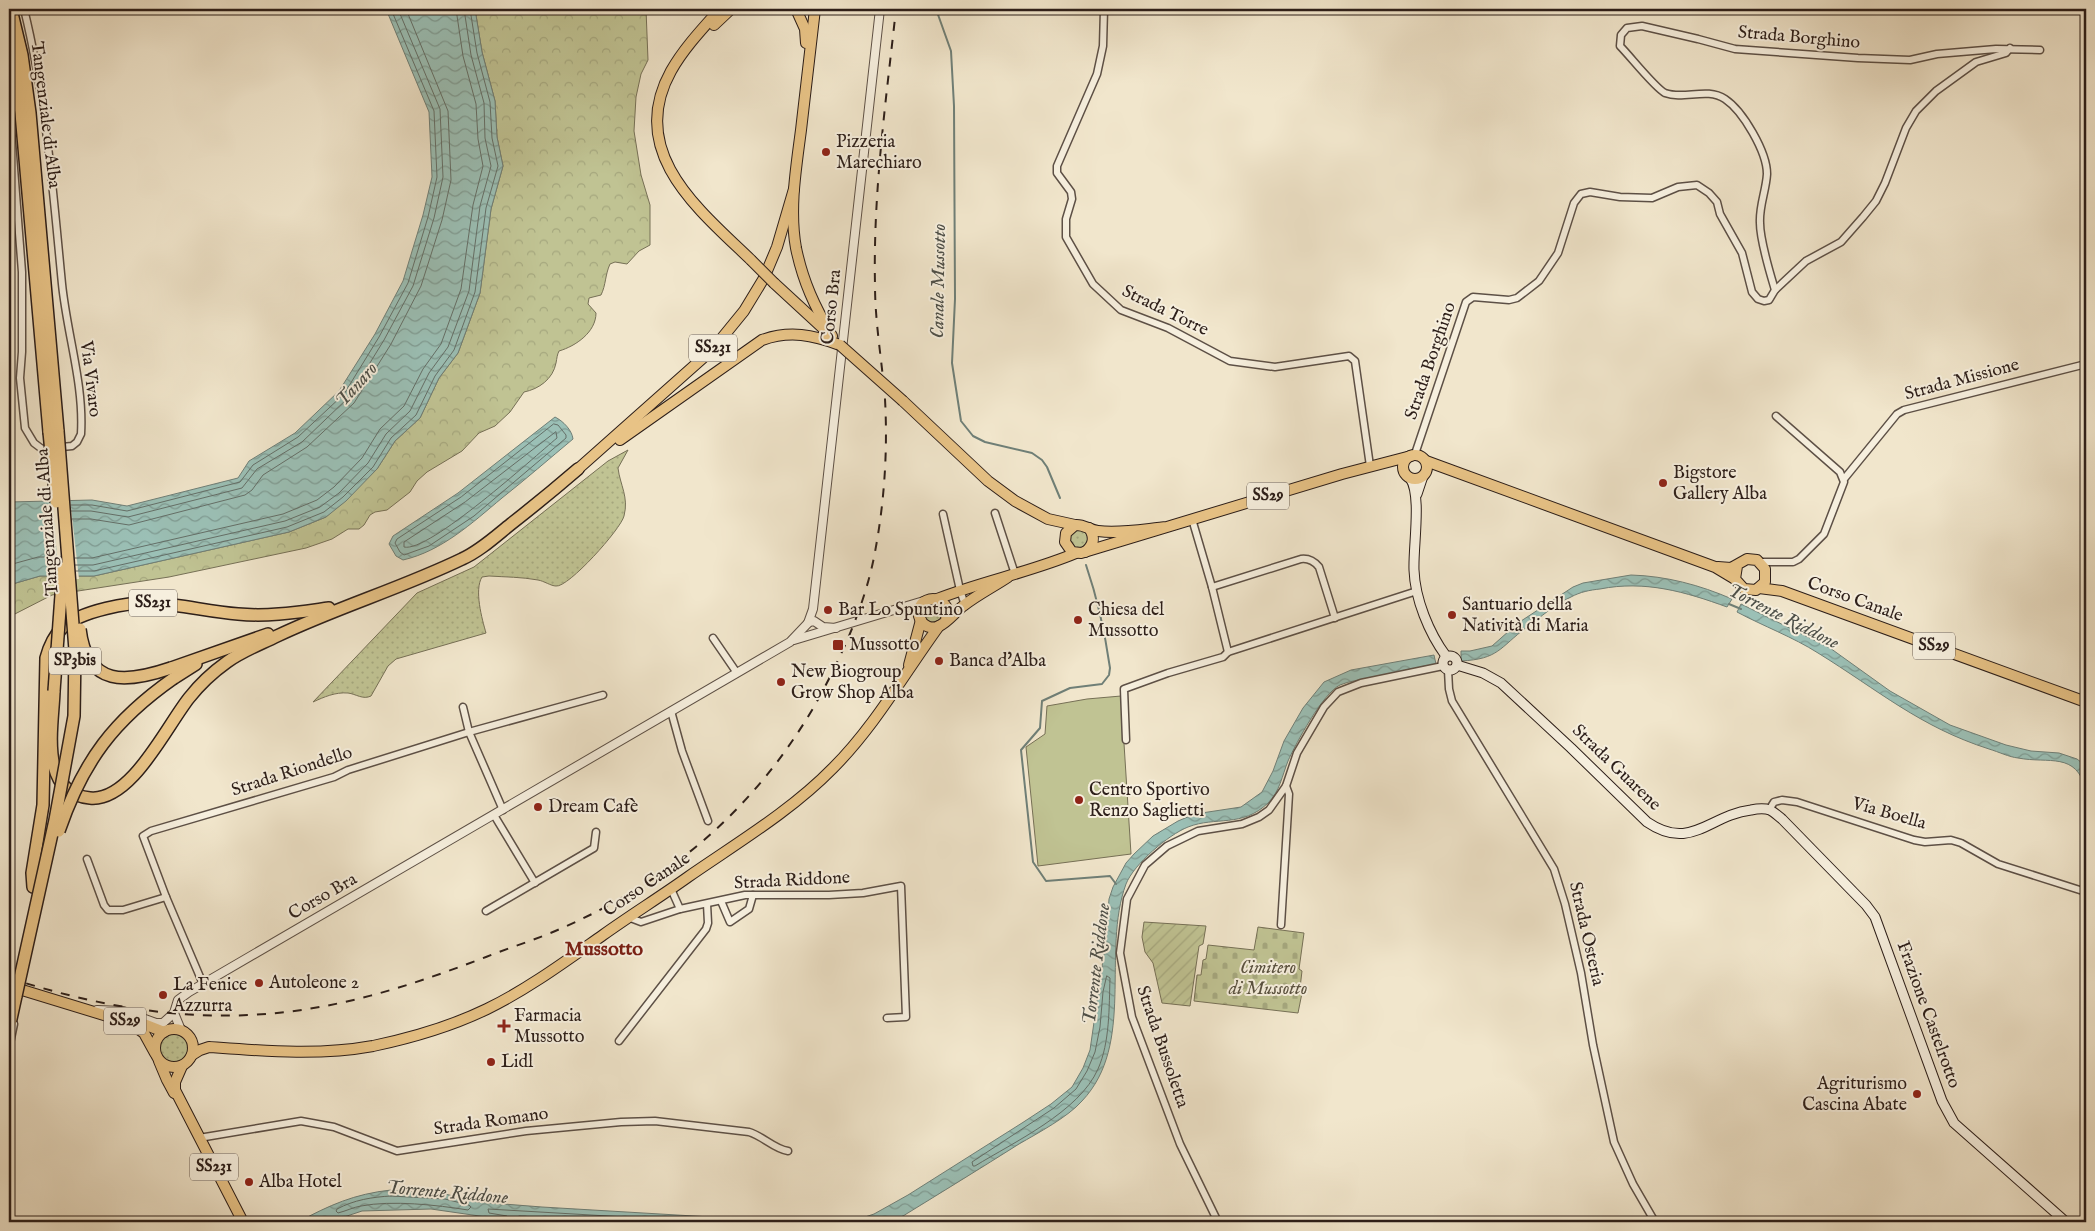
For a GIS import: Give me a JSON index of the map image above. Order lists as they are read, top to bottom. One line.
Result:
{"streets":{"highway":["Tangenziale di Alba","SS231","SP3bis"],"main road":["SS29","Corso Canale","Strada Guarene","Frazione Castelrotto"],"street":["Strada Borghino","Corso Bra","Strada Torre","Via Vivaro","Strada Missione","Strada Riondello","Via Boella","Strada Riddone","Strada Osteria","Strada Bussoletta","Strada Romano"]},"crossings":[["Strada Borghino","Corso Canale"],["Tangenziale di Alba","SS231"],["Corso Bra","SS29"],["Corso Bra","Strada Riondello"],["Strada Torre","Corso Canale"],["SS231","SS29"],["SS231","Corso Canale"],["SS231","Strada Romano"],["Strada Missione","Corso Canale"],["SS29","Corso Canale"],["Corso Canale","Strada Riddone"],["Strada Guarene","Via Boella"],["Strada Guarene","Strada Osteria"],["Strada Guarene","Frazione Castelrotto"],["Strada Guarene","Strada Bussoletta"],["Via Boella","Frazione Castelrotto"],["Strada Osteria","Strada Bussoletta"]],"districts":["Mussotto"],"water":["Canale Mussotto","Tanaro","Torrente Riddone"],"parks":["Cimitero di Mussotto"],"places":{"other":["Pizzeria Marechiaro","Bigstore Gallery Alba","Bar Lo Spuntino","Santuario della Natività di Maria","Chiesa del Mussotto","Banca d'Alba","New Biogroup Grow Shop Alba","Centro Sportivo Renzo Saglietti","Dream Cafè","Autoleone 2","La Fenice Azzurra","Lidl","Agriturismo Cascina Abate","Alba Hotel"],"transit":["Mussotto"],"health":["Farmacia Mussotto"]}}
